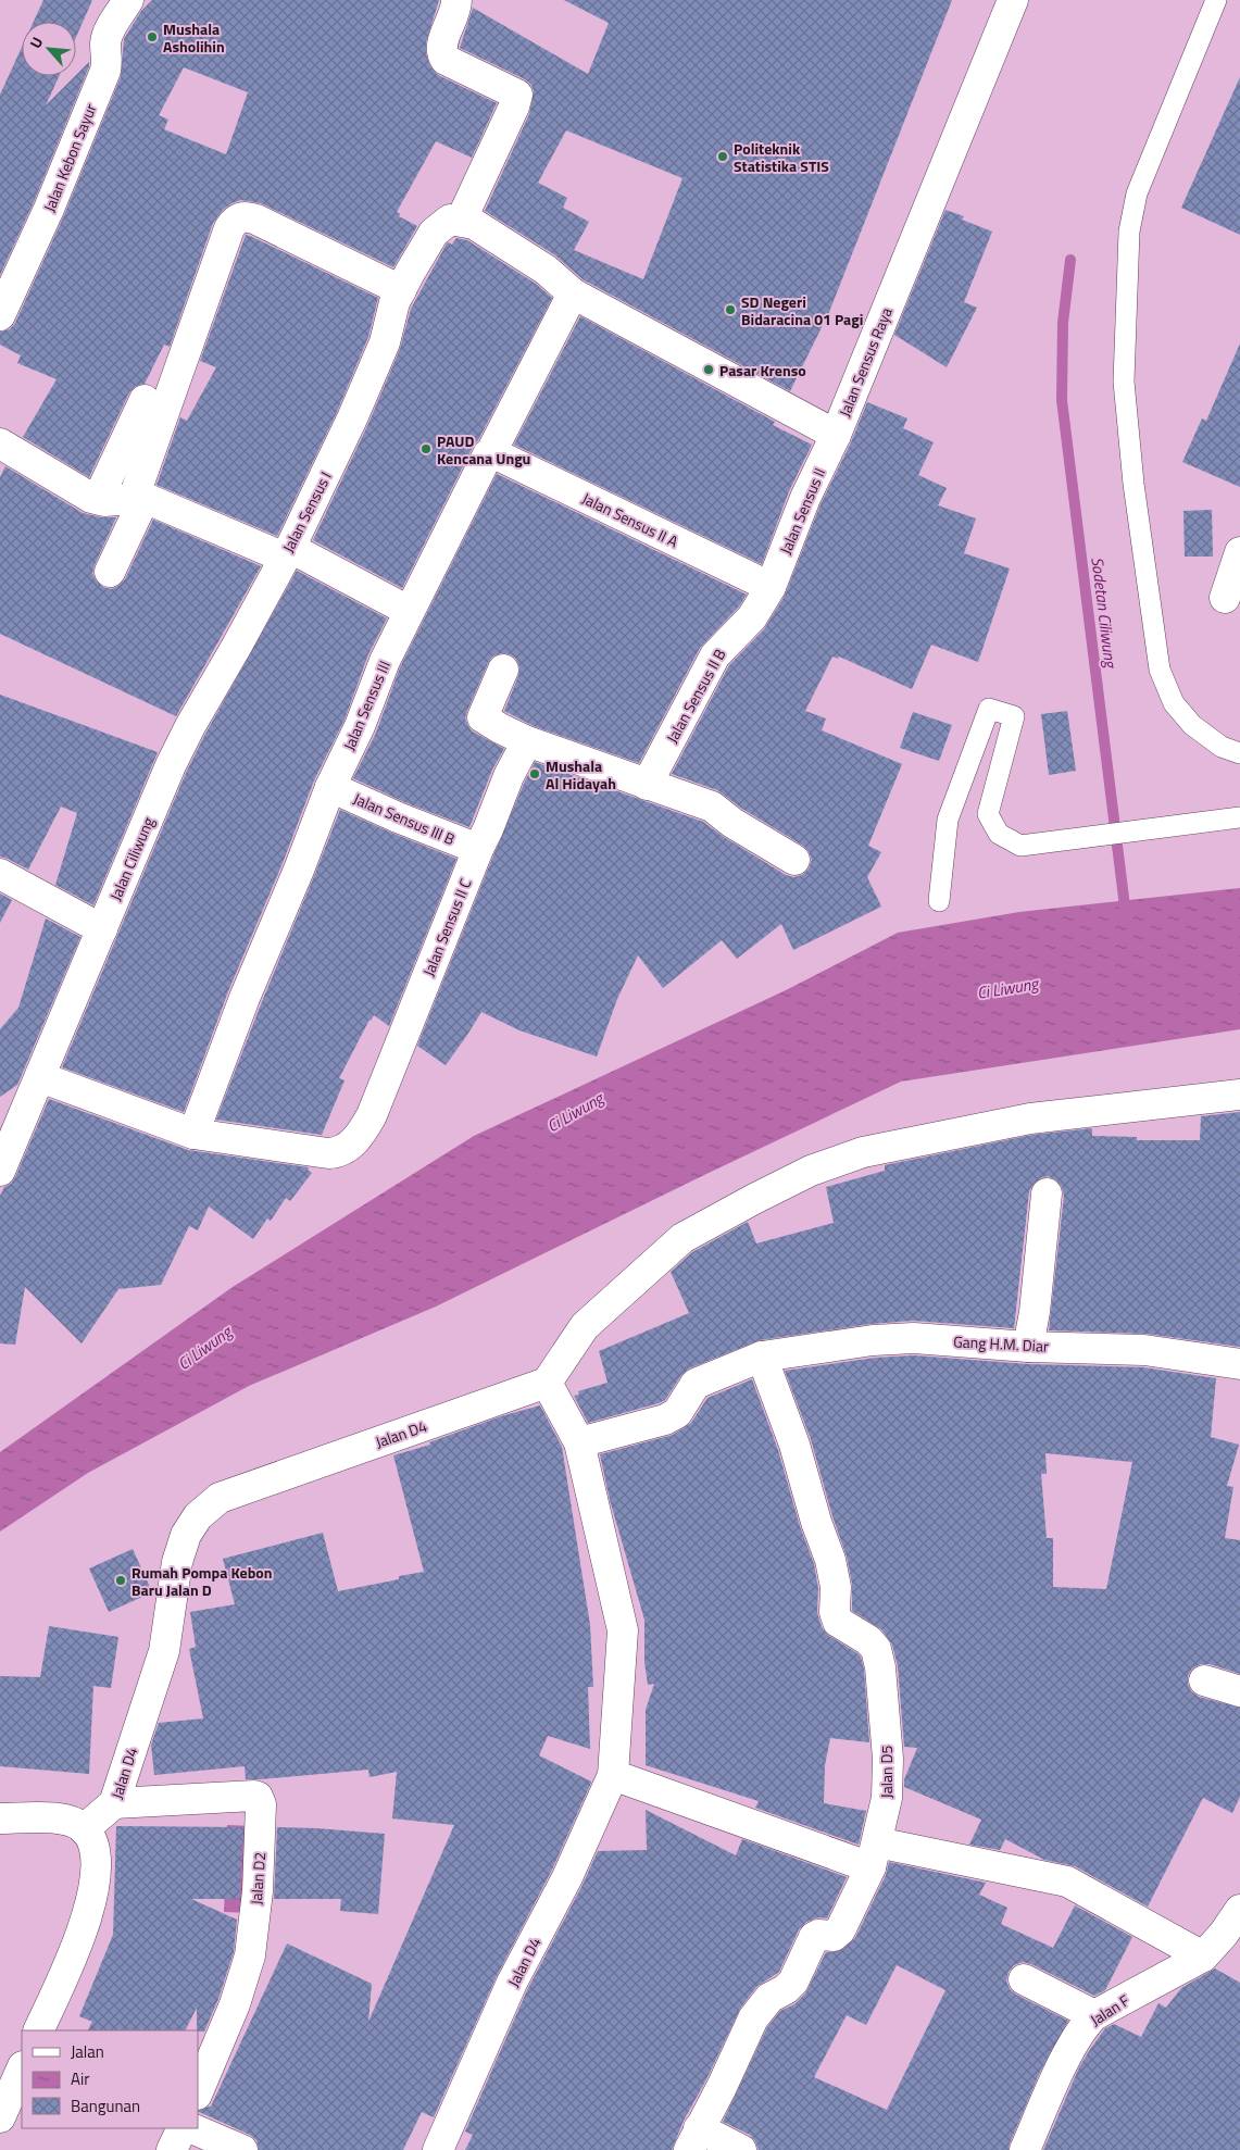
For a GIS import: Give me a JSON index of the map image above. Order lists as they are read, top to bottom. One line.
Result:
{"streets":{"street":["Jalan Kebon Sayur","Jalan Sensus Raya","Jalan Sensus II","Jalan Sensus I","Jalan Sensus II A","Jalan Sensus II B","Jalan Sensus III","Jalan Sensus III B","Jalan Ciliwung","Jalan Sensus II C","Gang H.M. Diar","Jalan D4","Jalan D5","Jalan D2","Jalan F"]},"crossings":[["Jalan Sensus Raya","Jalan Sensus II"],["Jalan Sensus Raya","Jalan Sensus I"],["Jalan Sensus Raya","Jalan Sensus III"],["Jalan Sensus II","Jalan Sensus II A"],["Jalan Sensus II","Jalan Sensus II B"],["Jalan Sensus I","Jalan Ciliwung"],["Jalan Sensus II A","Jalan Sensus II B"],["Jalan Sensus II A","Jalan Sensus III"],["Jalan Sensus III","Jalan Sensus III B"],["Jalan Sensus III","Jalan Sensus II C"],["Jalan Sensus III B","Jalan Sensus II C"],["Jalan Ciliwung","Jalan Sensus II C"],["Gang H.M. Diar","Jalan D4"],["Gang H.M. Diar","Jalan D5"],["Jalan D4","Jalan D2"]],"water":["Sodetan Ciliwung","Ci Liwung"],"places":["Mushala Asholihin","Politeknik Statistika STIS","SD Negeri Bidaracina 01 Pagi","Pasar Krenso","PAUD Kencana Ungu","Mushala Al Hidayah","Rumah Pompa Kebon Baru Jalan D"],"legend":["Jalan","Air","Bangunan"],"north":"top left"}
